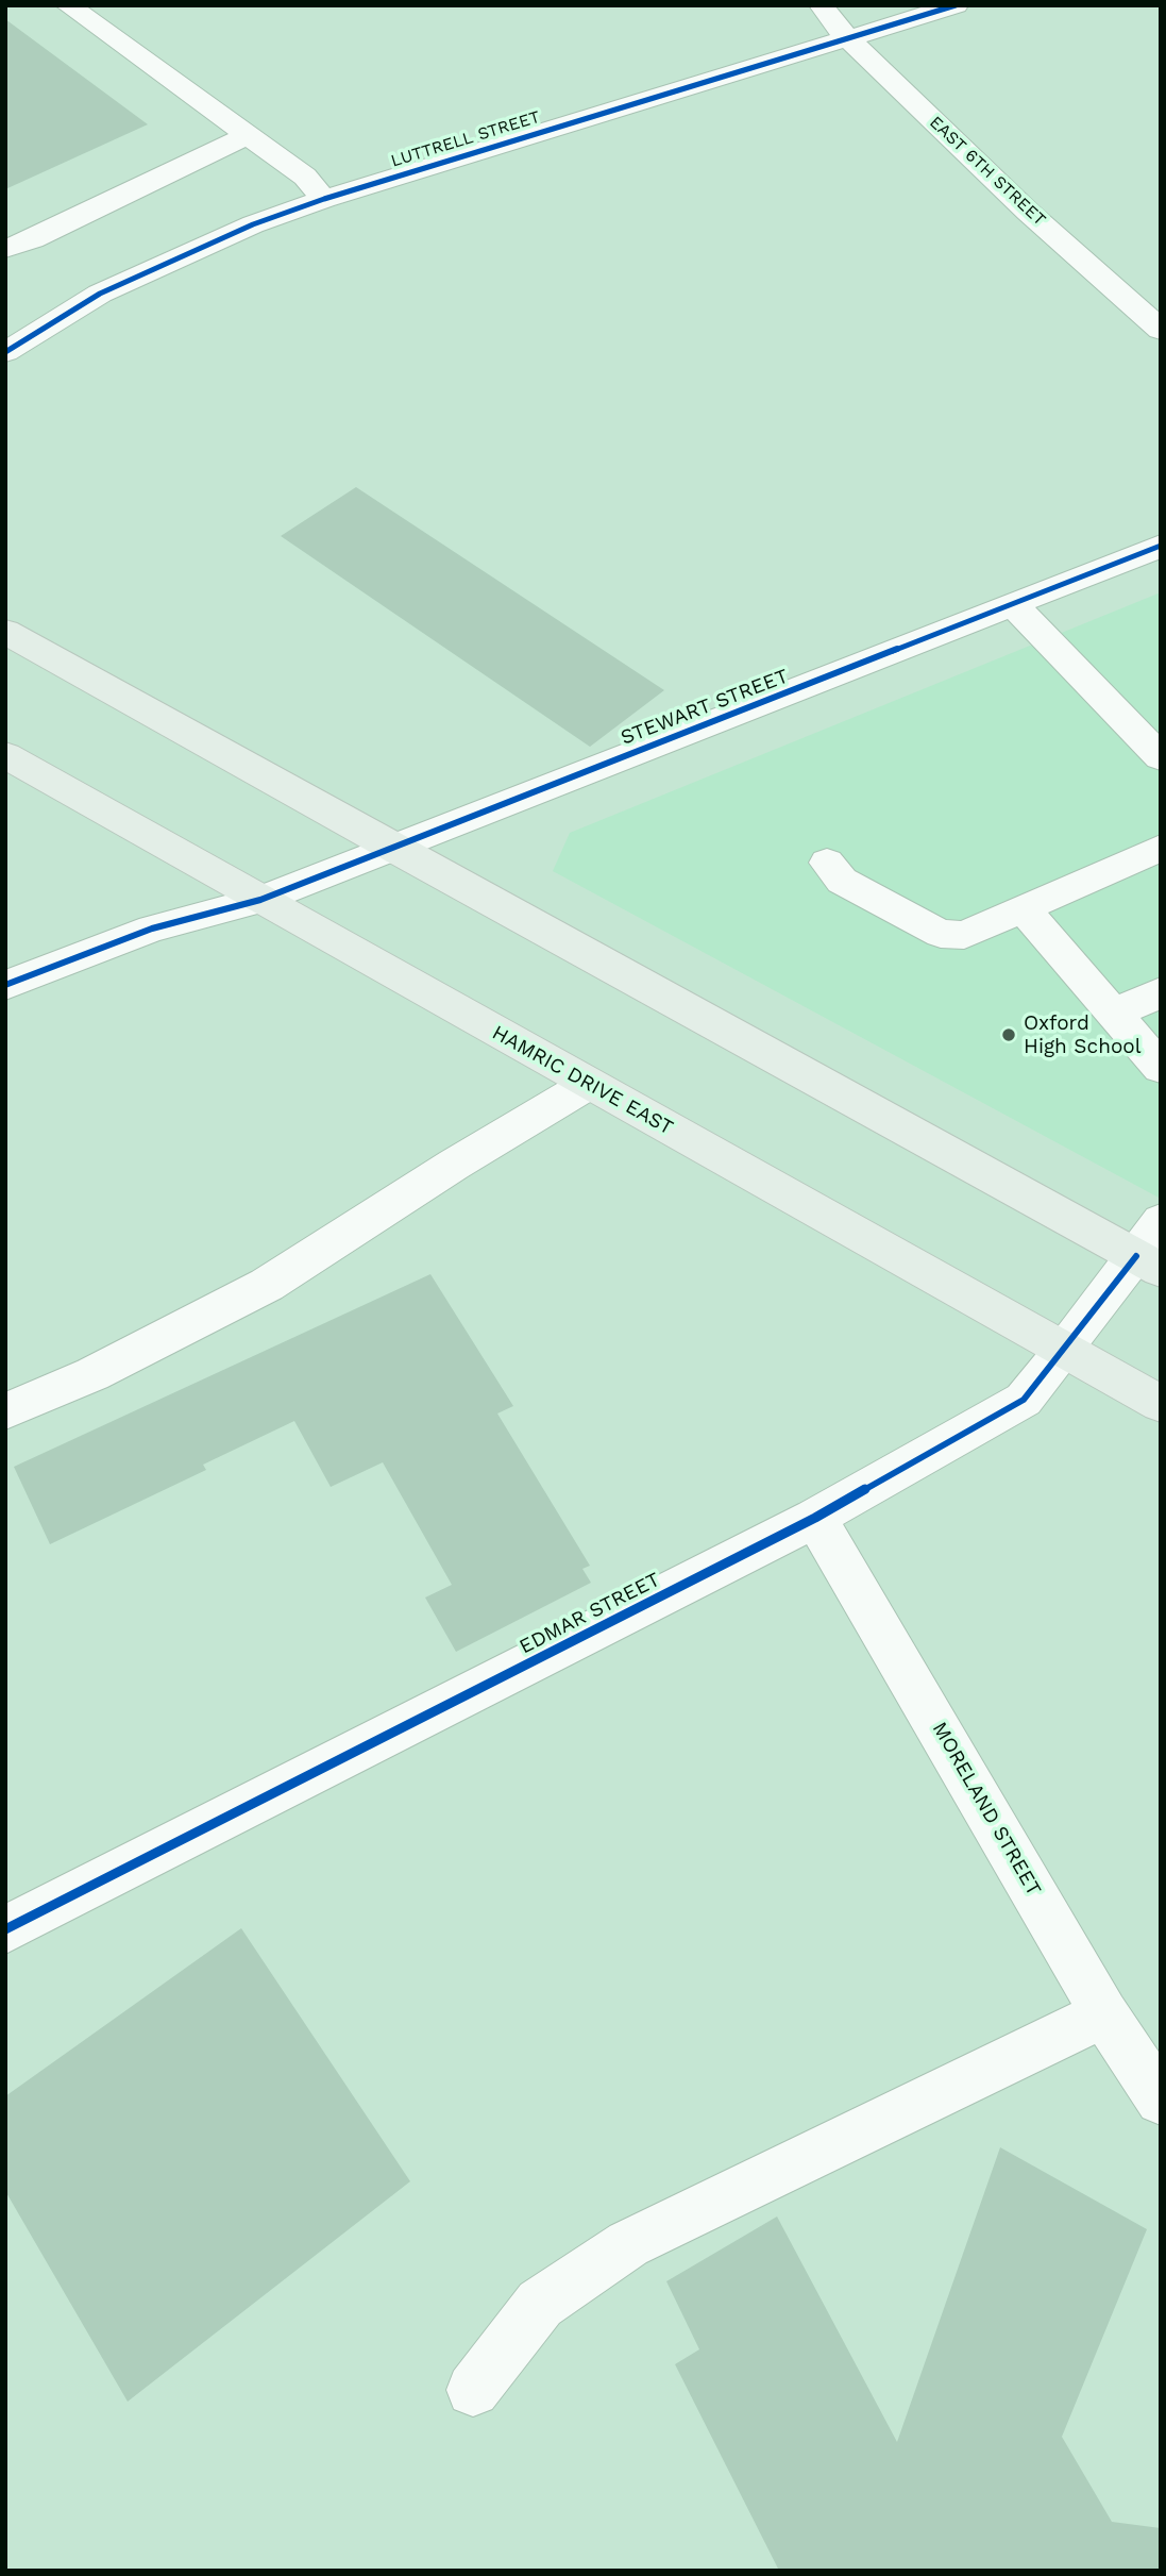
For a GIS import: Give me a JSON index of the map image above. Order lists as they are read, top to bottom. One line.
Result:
{"streets":{"main road":["HAMRIC DRIVE EAST"],"street":["LUTTRELL STREET","EAST 6TH STREET","STEWART STREET","EDMAR STREET","MORELAND STREET"]},"crossings":[["LUTTRELL STREET","EAST 6TH STREET"],["STEWART STREET","HAMRIC DRIVE EAST"],["HAMRIC DRIVE EAST","EDMAR STREET"],["EDMAR STREET","MORELAND STREET"]],"places":["Oxford High School"]}
